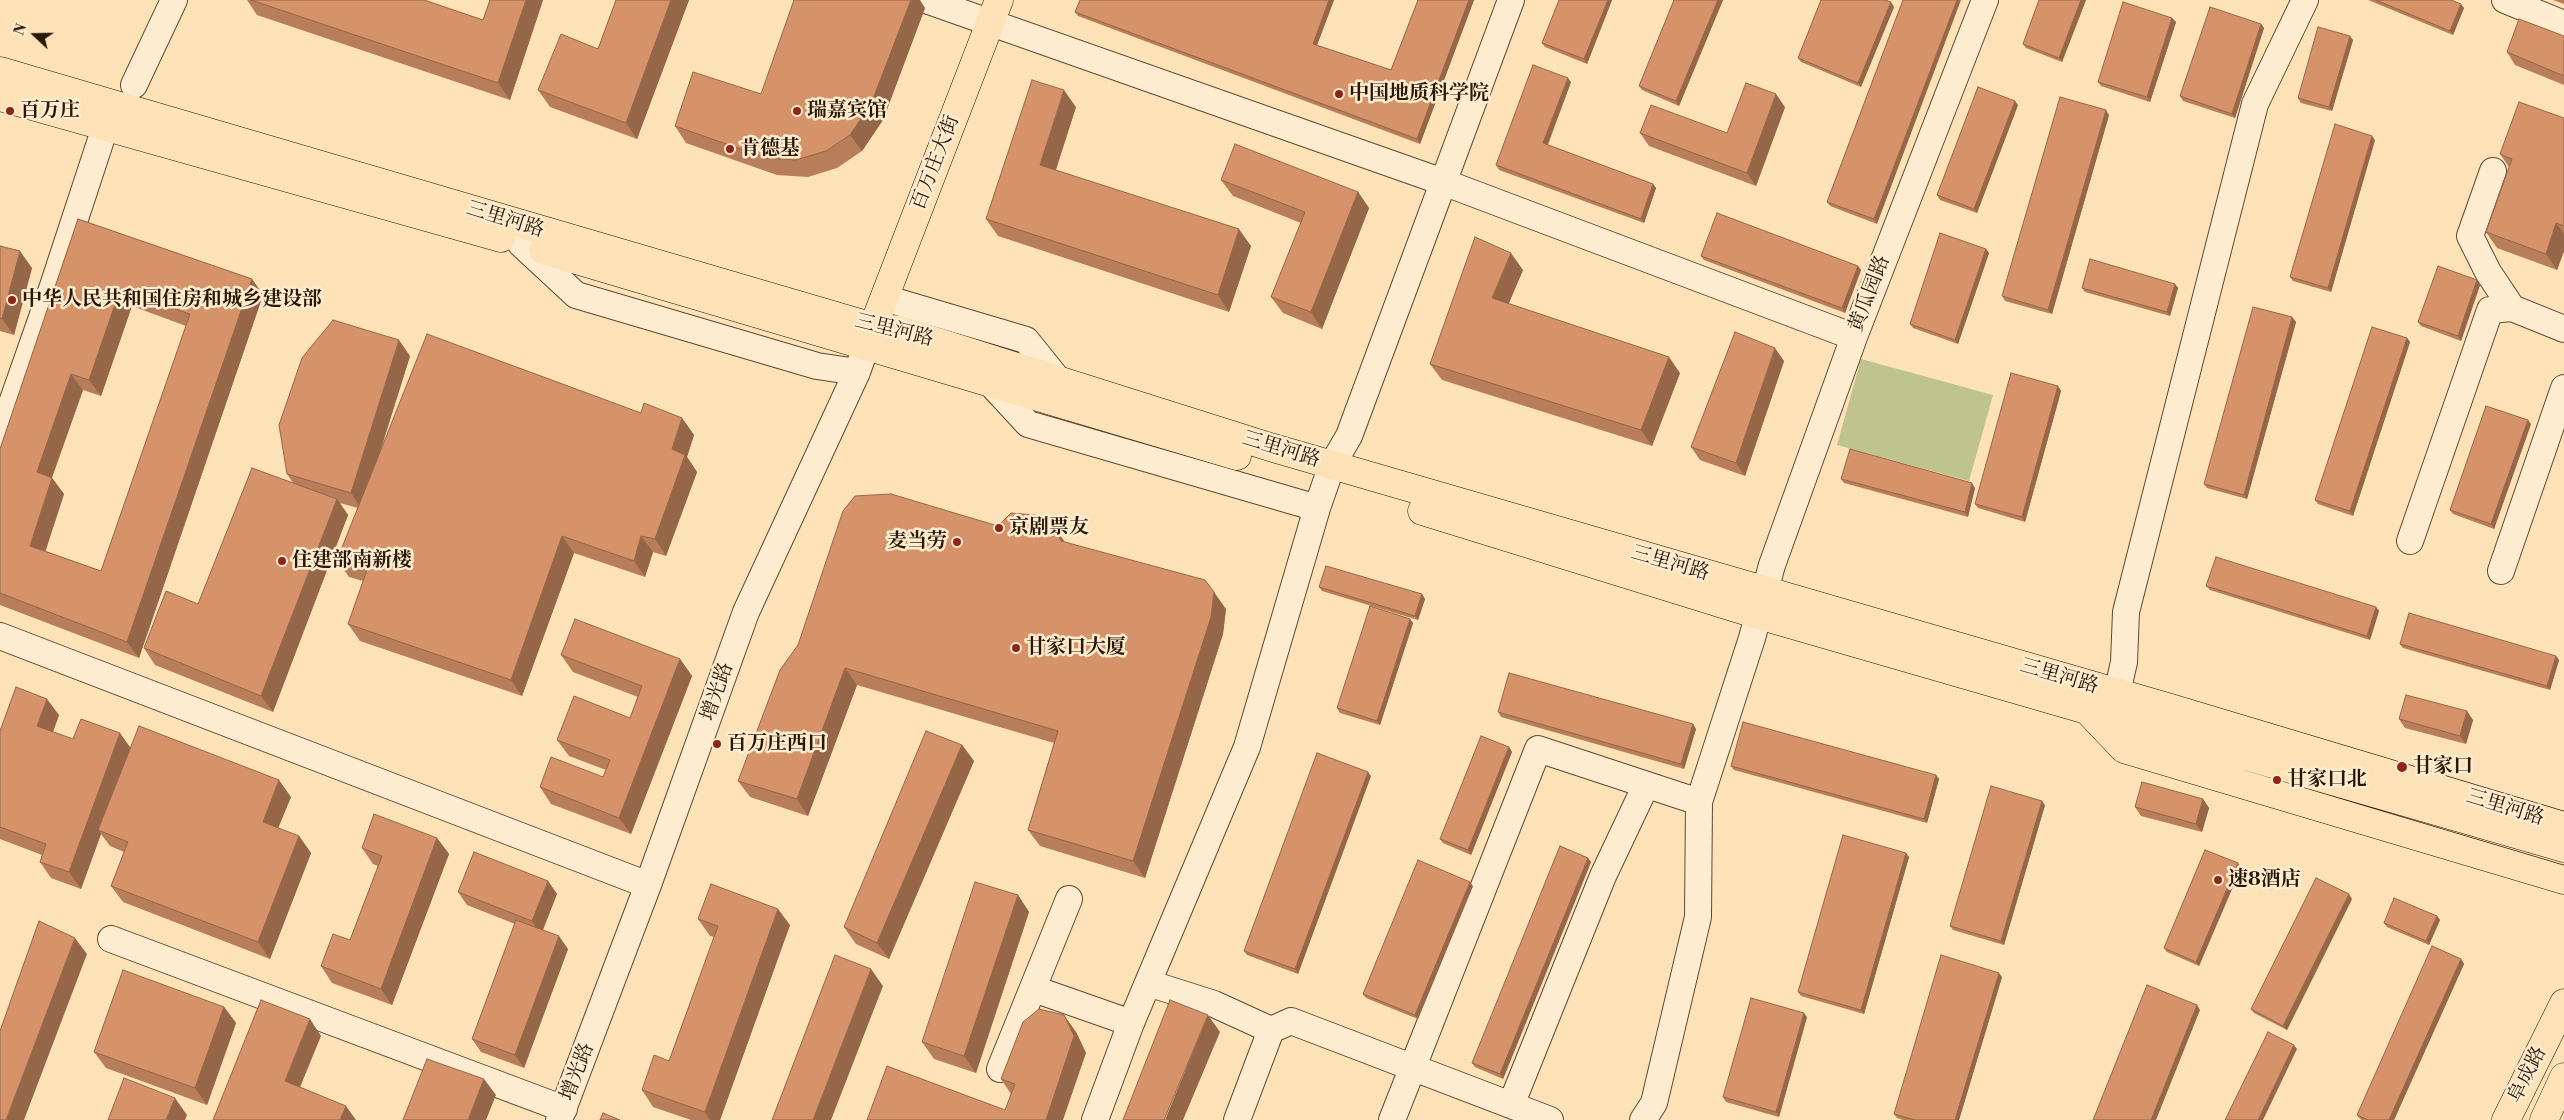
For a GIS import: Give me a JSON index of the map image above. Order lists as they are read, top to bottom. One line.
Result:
{"streets":{"main road":["百万庄大街","三里河路","阜成路"],"street":["黄瓜园路","增光路"]},"crossings":[["百万庄大街","三里河路"],["百万庄大街","增光路"],["三里河路","黄瓜园路"],["三里河路","增光路"]],"places":["中国地质科学院","百万庄","瑞嘉宾馆","肯德基","中华人民共和国住房和城乡建设部","京剧票友","麦当劳","住建部南新楼","甘家口大厦","百万庄西口","甘家口","甘家口北","速8酒店"],"north":"left"}
